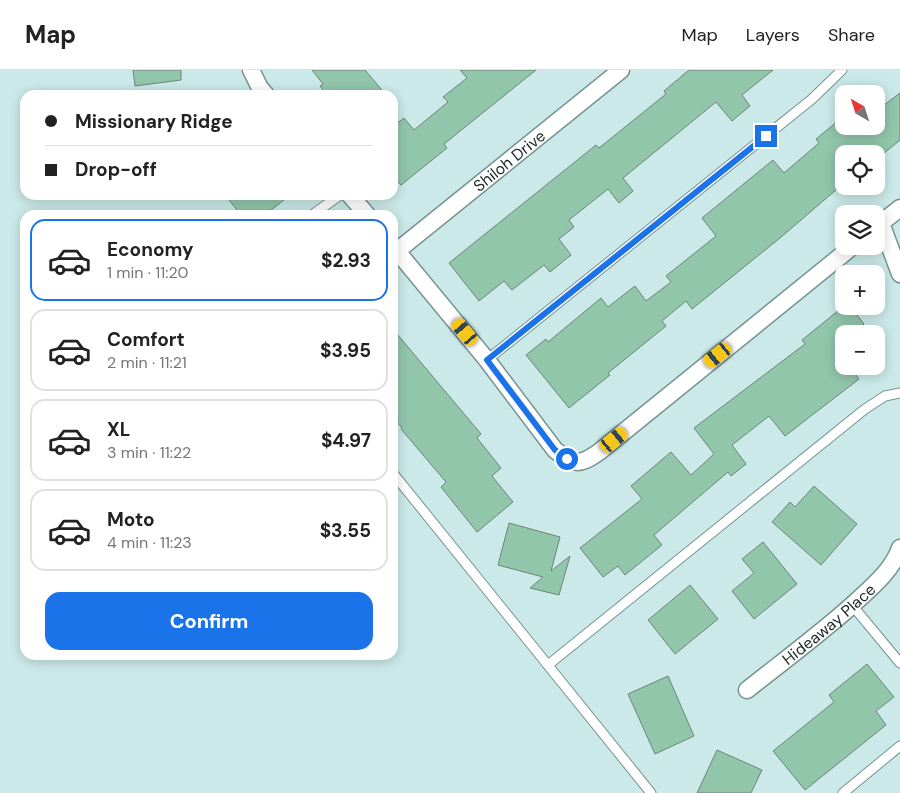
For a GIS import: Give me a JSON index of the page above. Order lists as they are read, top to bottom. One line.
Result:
{"streets":{"street":["Shiloh Drive","Hideaway Place"]},"north":"top left","page":{"header":"Map","nav":["Map","Layers","Share"],"map_buttons":["+","−"],"banner":["Missionary Ridge","Drop-off"],"list":[{"name":"Economy","note":"1 min · 11:20","value":"$2.93"},{"name":"Comfort","note":"2 min · 11:21","value":"$3.95"},{"name":"XL","note":"3 min · 11:22","value":"$4.97"},{"name":"Moto","note":"4 min · 11:23","value":"$3.55"}],"buttons":"Confirm"}}
